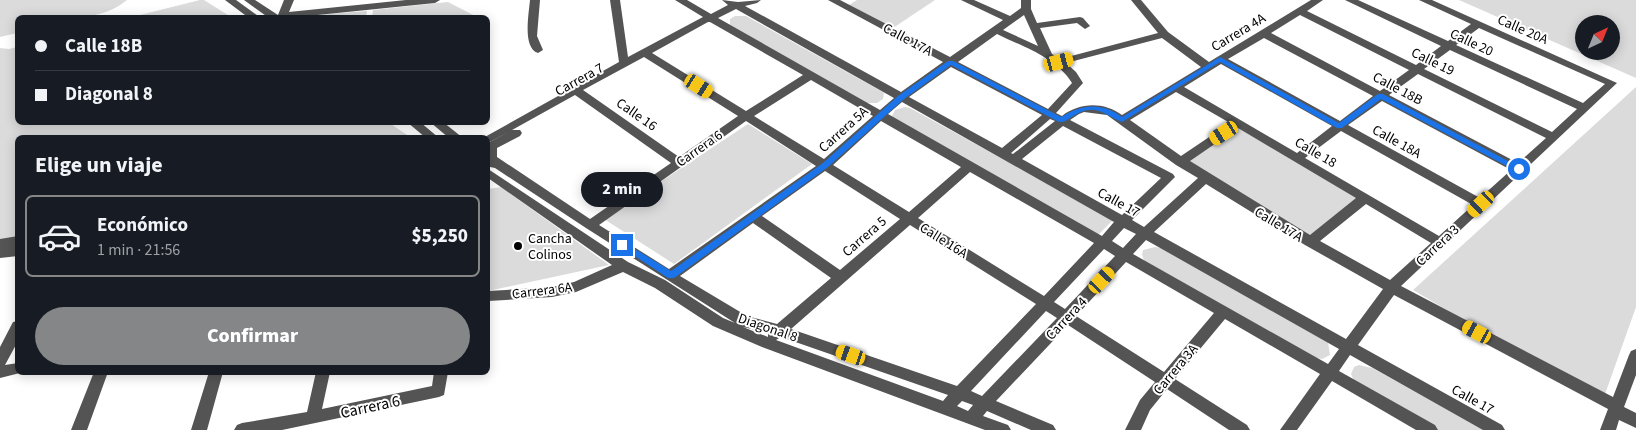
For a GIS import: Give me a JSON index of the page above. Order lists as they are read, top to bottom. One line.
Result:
{"streets":{"street":["Calle 20A","Carrera 4A","Calle 17A","Calle 20","Calle 19","Carrera 7","Calle 18B","Calle 16","Carrera 5A","Calle 18A","Carrera 6","Calle 18","Calle 17","Carrera 5","Calle 16A","Carrera 3","Carrera 6A","Carrera 4","Diagonal 8","Carrera 3A"]},"crossings":[["Calle 20A","Carrera 3"],["Carrera 4A","Calle 17A"],["Carrera 4A","Calle 19"],["Carrera 4A","Calle 18B"],["Carrera 4A","Calle 18A"],["Carrera 4A","Calle 18"],["Calle 17A","Carrera 5A"],["Calle 17A","Calle 17"],["Calle 17A","Carrera 3"],["Calle 17A","Carrera 4"],["Calle 20","Carrera 3"],["Calle 19","Carrera 3"],["Carrera 7","Calle 16"],["Carrera 7","Calle 17"],["Carrera 7","Calle 16A"],["Calle 18B","Carrera 3"],["Calle 16","Carrera 6"],["Carrera 5A","Calle 17"],["Carrera 5A","Calle 16A"],["Carrera 5A","Diagonal 8"],["Calle 18A","Carrera 3"],["Carrera 6","Calle 16A"],["Carrera 6","Diagonal 8"],["Calle 18","Carrera 3"],["Calle 17","Carrera 3"],["Calle 17","Carrera 4"],["Carrera 5","Calle 16A"],["Carrera 5","Diagonal 8"],["Calle 16A","Carrera 4"],["Calle 16A","Carrera 3A"],["Carrera 6A","Diagonal 8"],["Carrera 4","Diagonal 8"]],"places":["Cancha Colinos"],"north":"top right","page":{"banner":["Calle 18B","Diagonal 8"],"heading":"Elige un viaje","bubble":"2 min","list":[{"name":"Económico","note":"1 min · 21:56","value":"$5,250"}],"buttons":"Confirmar"}}
